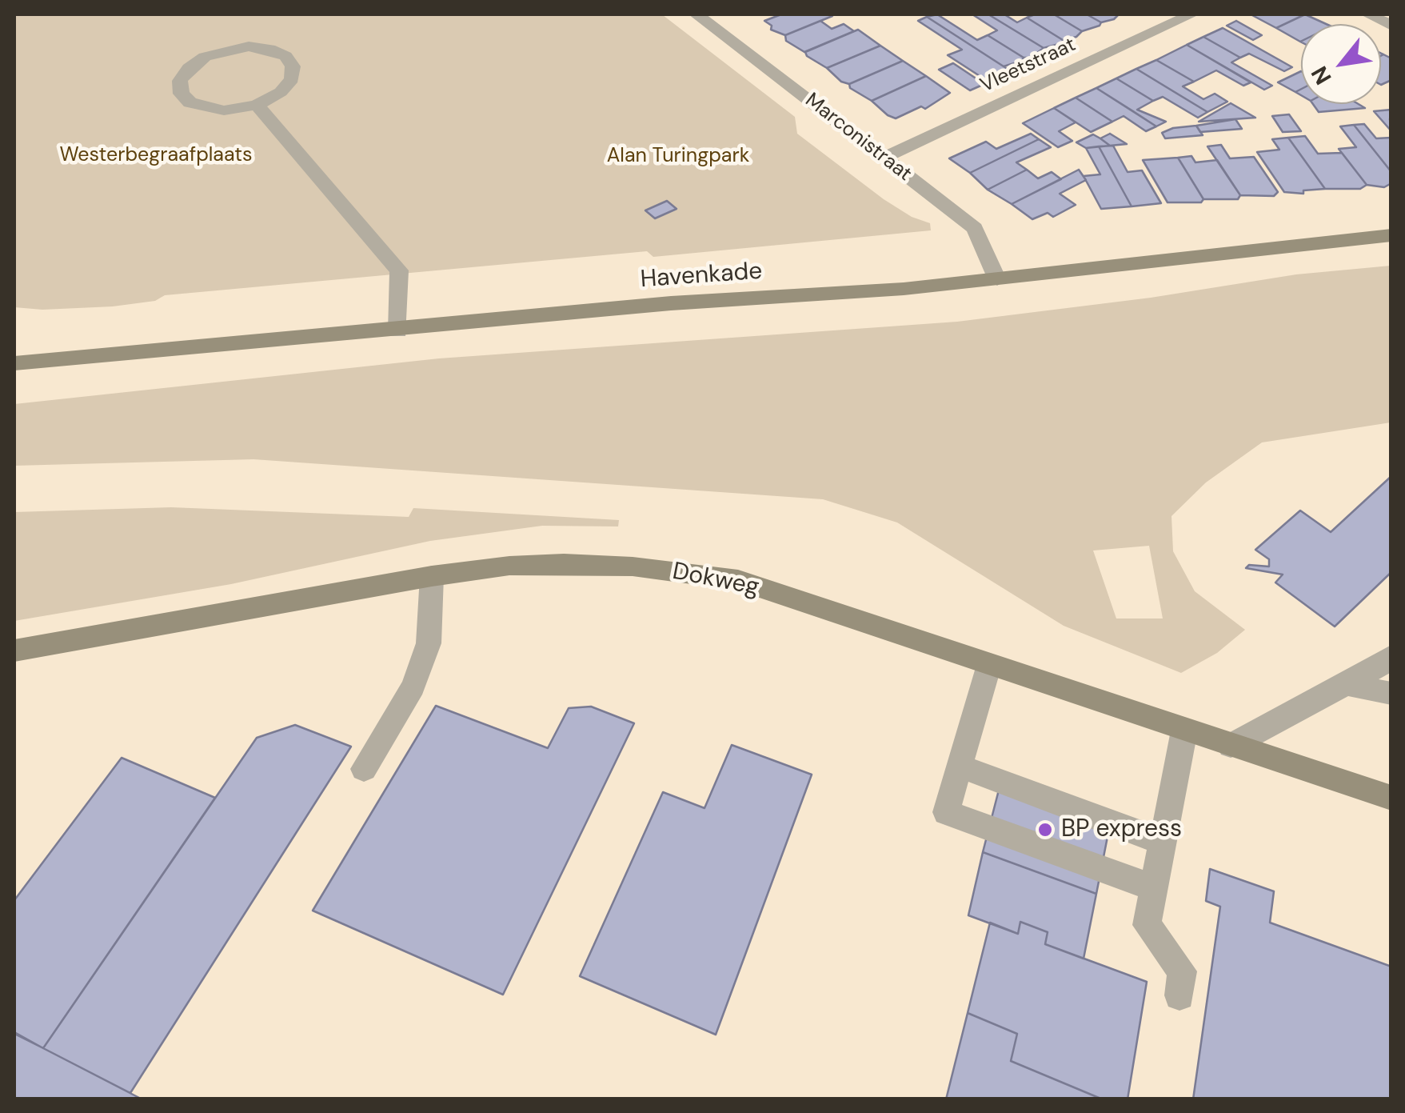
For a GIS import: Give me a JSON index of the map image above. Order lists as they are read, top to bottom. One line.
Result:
{"streets":{"street":["Vleetstraat","Marconistraat","Havenkade","Dokweg"]},"crossings":[["Vleetstraat","Marconistraat"],["Marconistraat","Havenkade"]],"parks":["Westerbegraafplaats","Alan Turingpark"],"places":["BP express"],"north":"bottom left"}
